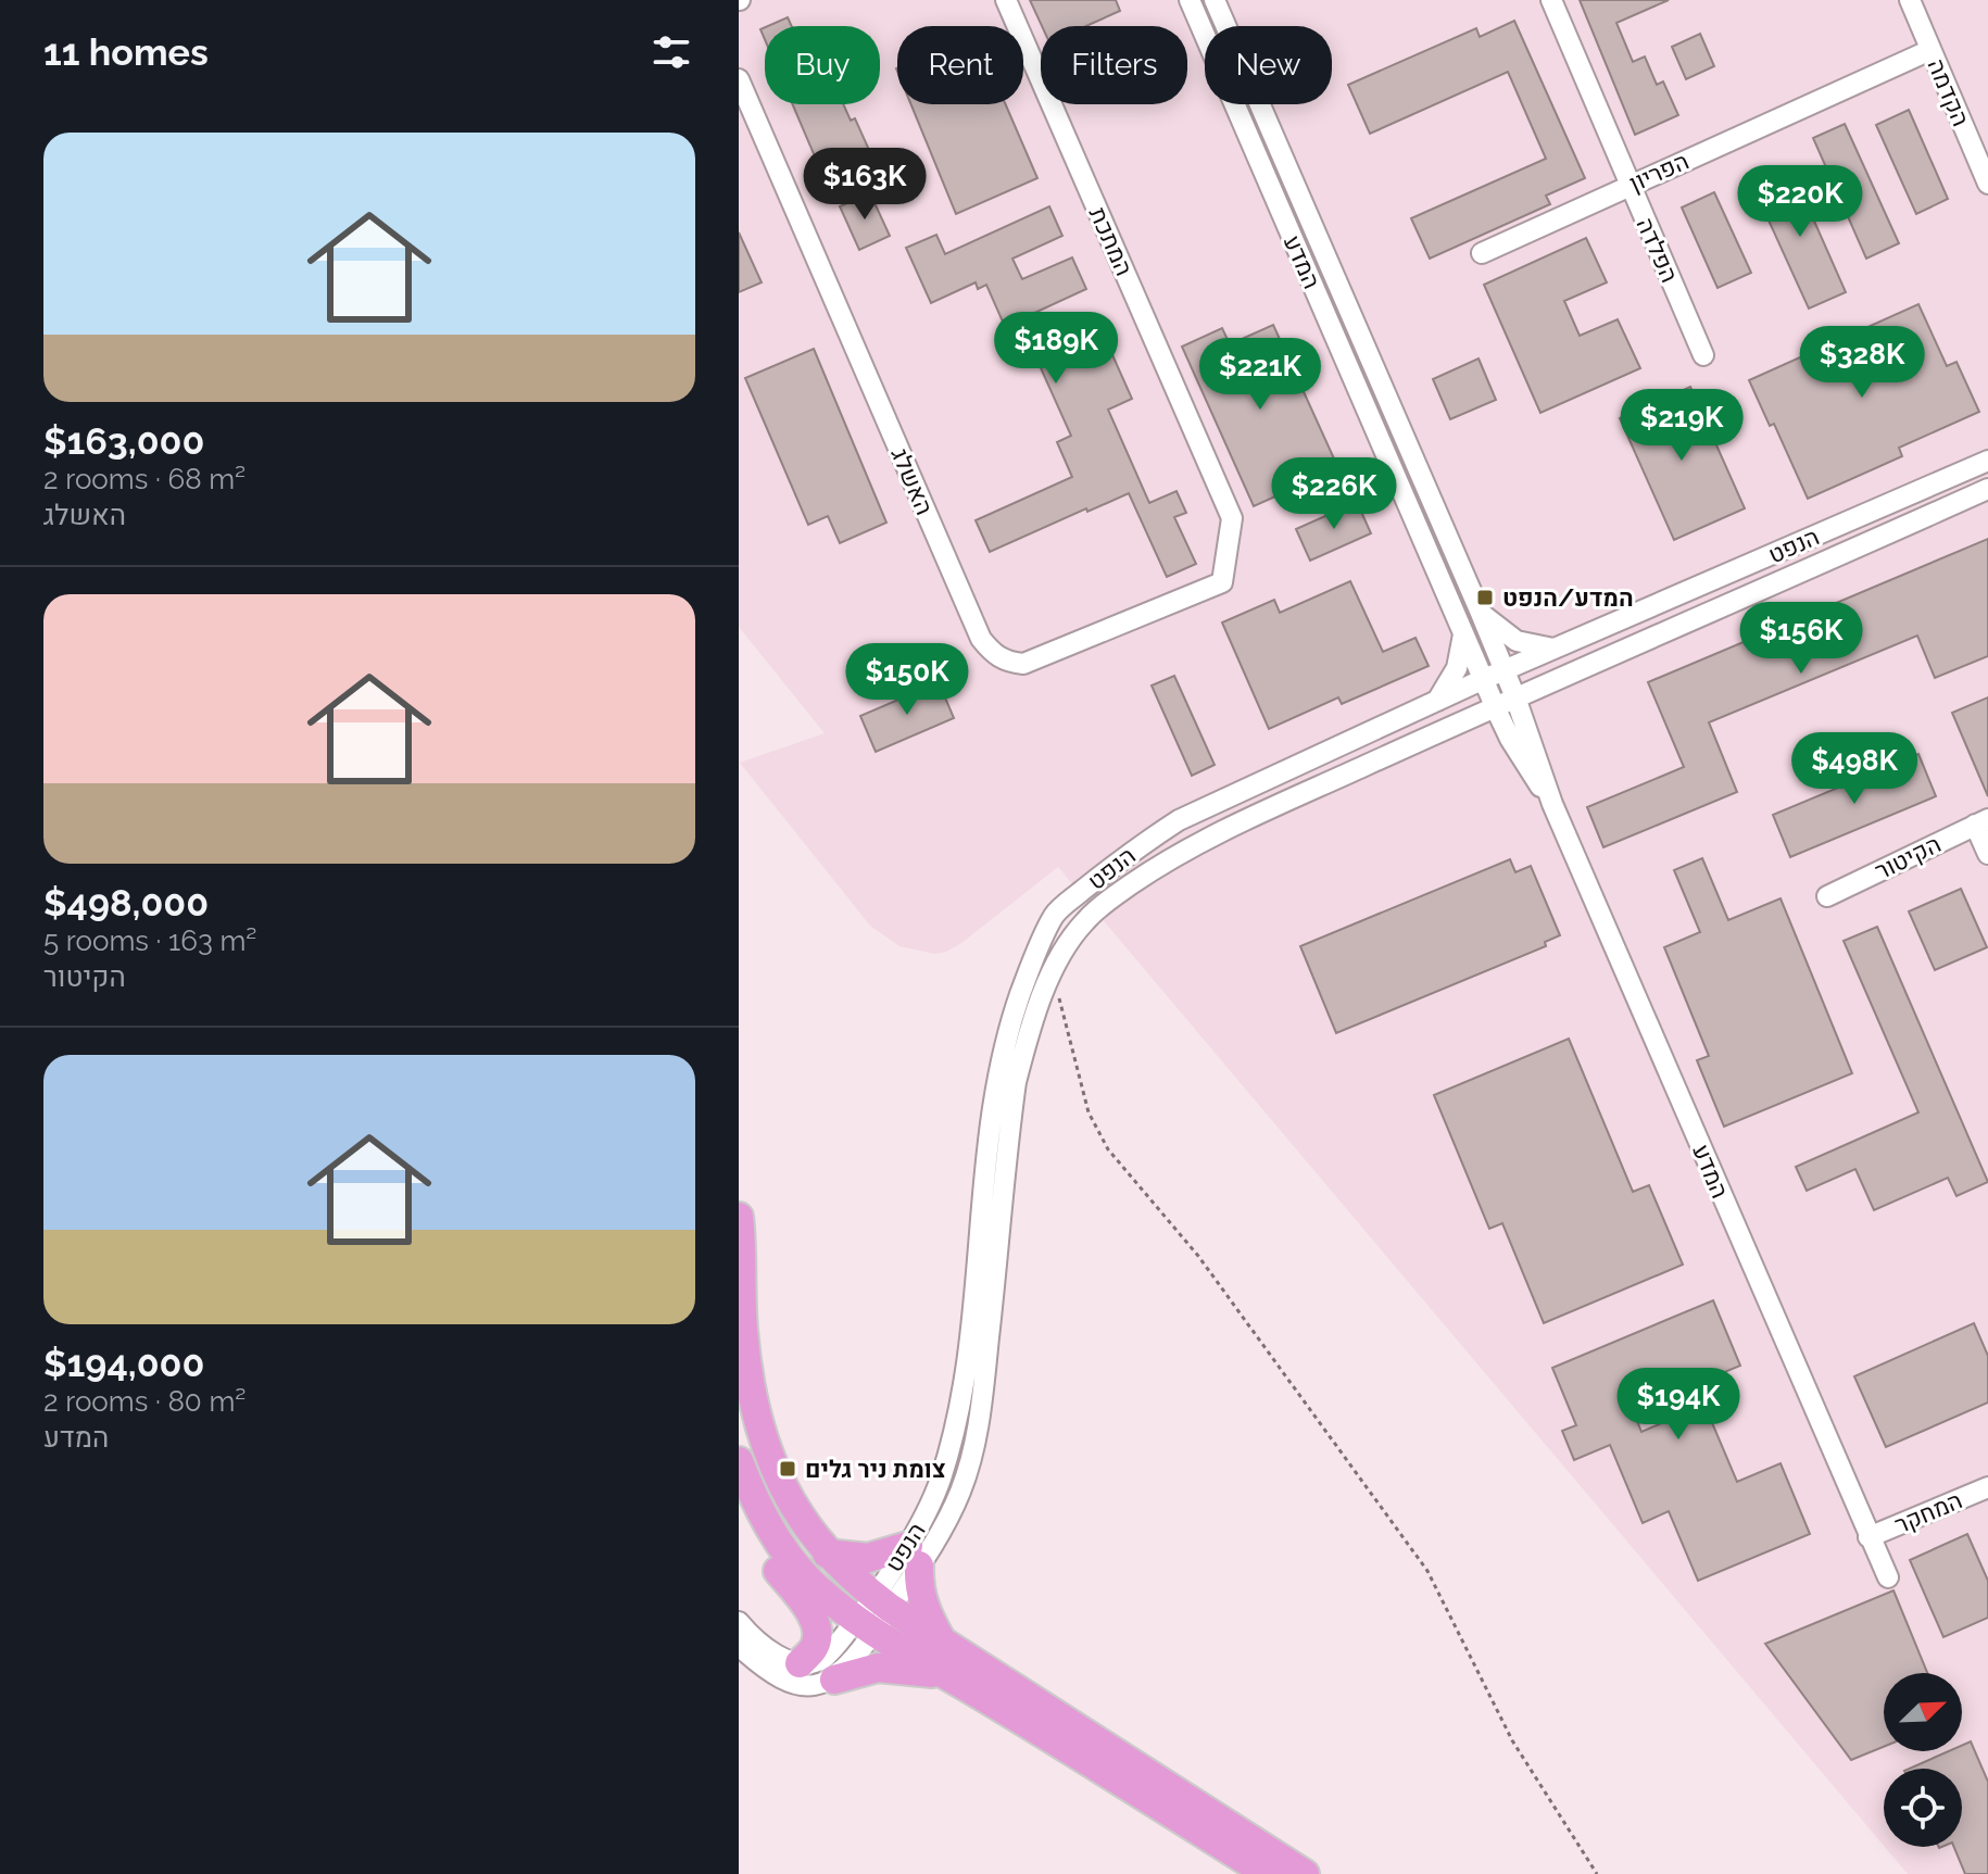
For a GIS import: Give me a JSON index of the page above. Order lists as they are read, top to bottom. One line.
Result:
{"streets":{"street":["הקדמה","הפריון","המתכת","הפלדה","המדע","האשלג","הנפט","הקיטור","המחקר"]},"crossings":[["הקדמה","הפריון"],["הפריון","הפלדה"],["המתכת","האשלג"],["המדע","הנפט"],["המדע","המחקר"]],"places":{"transit":["המדע/הנפט","צומת ניר גלים"]},"north":"top right","page":{"heading":"11 homes","chip":["Buy","Rent","Filters","New"],"list":[{"name":"$163,000","note":"2 rooms · 68 m² · האשלג"},{"name":"$498,000","note":"5 rooms · 163 m² · הקיטור"},{"name":"$194,000","note":"2 rooms · 80 m² · המדע"}],"price":["$163K","$220K","$189K","$328K","$221K","$219K","$226K","$156K","$150K","$498K","$194K"]}}
